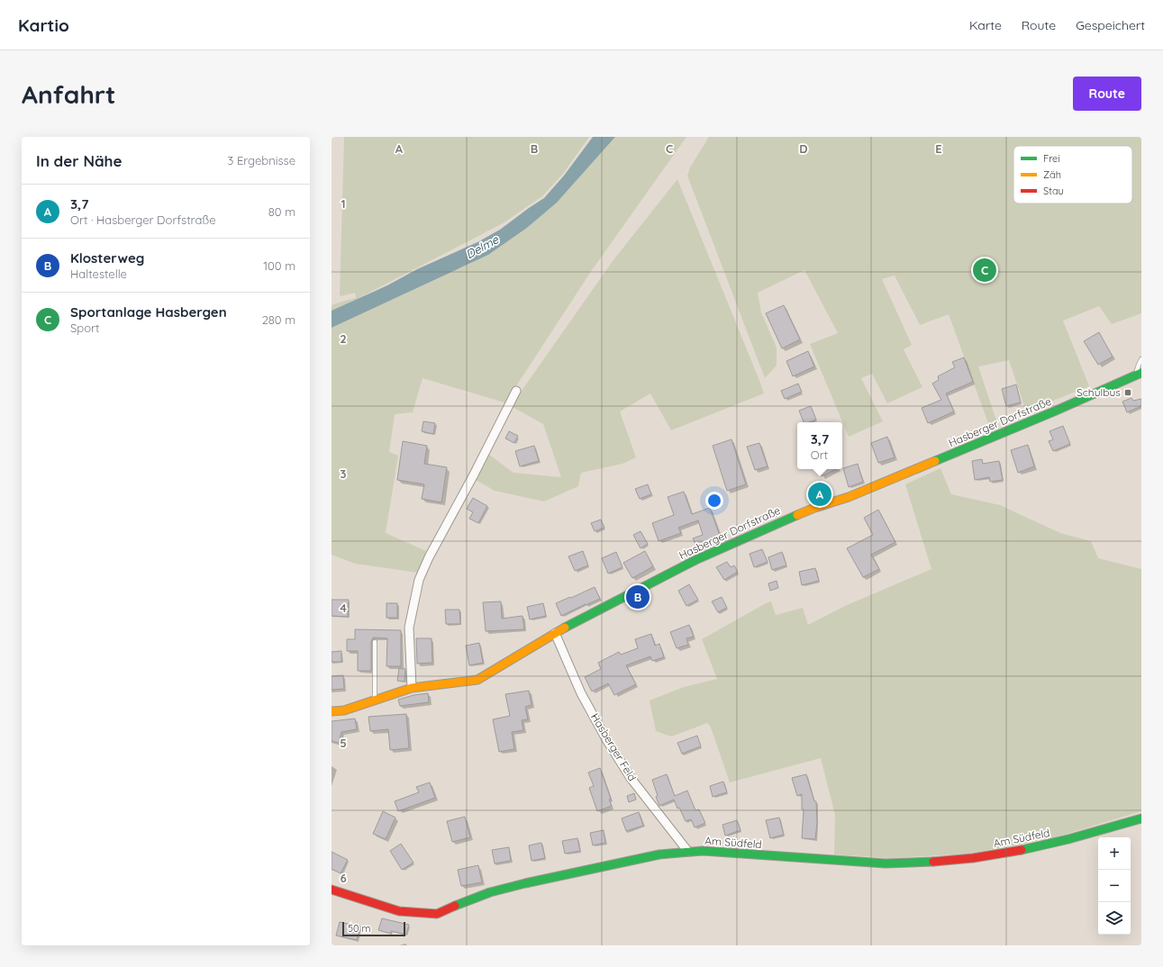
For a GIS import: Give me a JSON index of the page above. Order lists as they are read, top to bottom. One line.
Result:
{"streets":{"street":["Hasberger Dorfstraße","Hasberger Feld","Am Südfeld"]},"crossings":[["Hasberger Dorfstraße","Hasberger Feld"],["Hasberger Feld","Am Südfeld"]],"water":["Delme"],"places":{"transit":["Schulbus"]},"legend":["Frei","Zäh","Stau"],"scale_bar":"50 m","page":{"header":"Kartio","nav":["Karte","Route","Gespeichert"],"buttons":"Route","title":"Anfahrt","heading":["In der Nähe","3 Ergebnisse"],"list":[{"mark":"A","name":"3,7","note":"Ort · Hasberger Dorfstraße","value":"80 m"},{"mark":"B","name":"Klosterweg","note":"Haltestelle","value":"100 m"},{"mark":"C","name":"Sportanlage Hasbergen","note":"Sport","value":"280 m"}],"pins":["C","A","B"],"popup":["3,7","Ort"],"map_buttons":["+","−"],"scale":"50 m"},"grid":{"columns":["A","B","C","D","E"],"rows":["1","2","3","4","5","6"]}}
